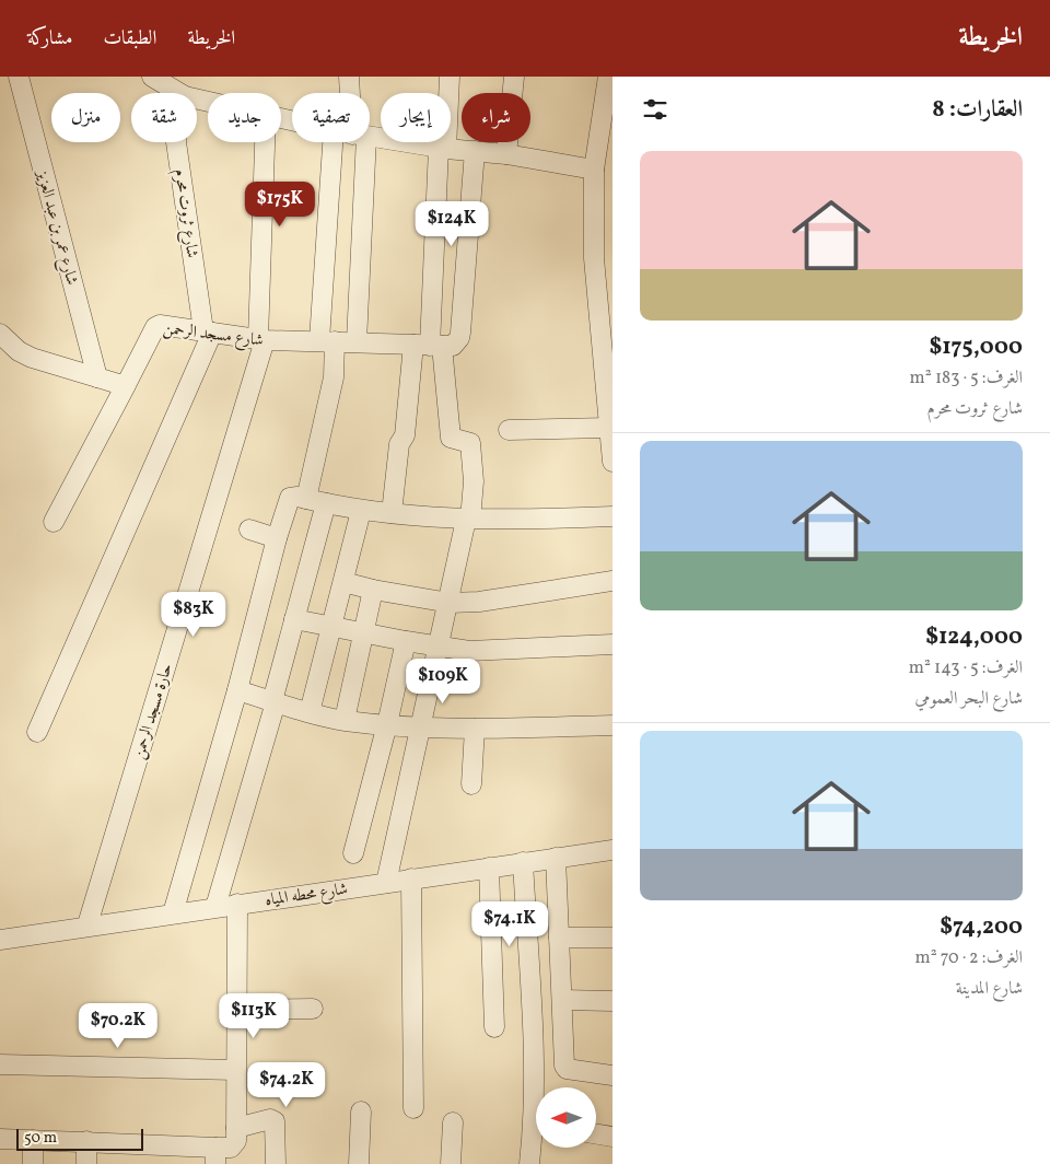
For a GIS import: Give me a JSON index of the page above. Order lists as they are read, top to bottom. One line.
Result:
{"streets":{"street":["شارع ثروت محرم","شارع عمر بن عبد العزيز","شارع مسجد الرحمن","حارة مسجد الرحمن","شارع محطه المياه"]},"crossings":[["شارع ثروت محرم","شارع مسجد الرحمن"],["شارع مسجد الرحمن","حارة مسجد الرحمن"],["حارة مسجد الرحمن","شارع محطه المياه"]],"scale_bar":"50 m","north":"left","page":{"header":"الخريطة","nav":["الخريطة","الطبقات","مشاركة"],"heading":"العقارات: 8","chip":["شراء","إيجار","تصفية","جديد","شقة","منزل"],"list":[{"name":"$175,000","note":"الغرف: 5 · 183 m² · شارع ثروت محرم"},{"name":"$124,000","note":"الغرف: 5 · 143 m² · شارع البحر العمومي"},{"name":"$74,200","note":"الغرف: 2 · 70 m² · شارع المدينة"}],"price":["$175K","$124K","$83K","$109K","$74.1K","$113K","$70.2K","$74.2K"],"scale":"50 m"}}
